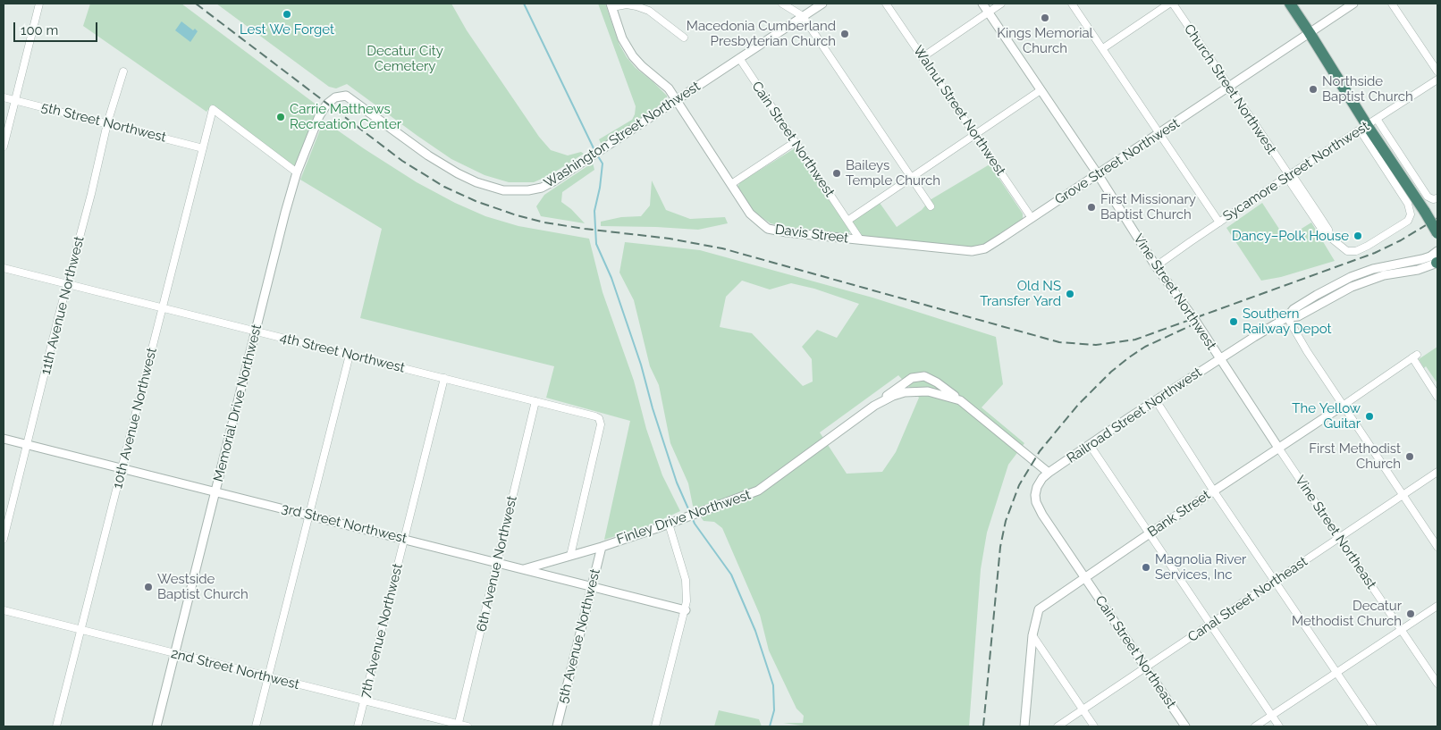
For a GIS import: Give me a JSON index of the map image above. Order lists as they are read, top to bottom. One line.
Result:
{"streets":{"street":["Church Street Northwest","Walnut Street Northwest","5th Street Northwest","Washington Street Northwest","Cain Street Northwest","Grove Street Northwest","Sycamore Street Northwest","Davis Street","Vine Street Northwest","11th Avenue Northwest","4th Street Northwest","Memorial Drive Northwest","Railroad Street Northwest","10th Avenue Northwest","Bank Street","Finley Drive Northwest","3rd Street Northwest","Vine Street Northeast","6th Avenue Northwest","Canal Street Northeast","7th Avenue Northwest","5th Avenue Northwest","Cain Street Northeast","2nd Street Northwest"]},"crossings":[["Church Street Northwest","Grove Street Northwest"],["Church Street Northwest","Sycamore Street Northwest"],["Walnut Street Northwest","Grove Street Northwest"],["5th Street Northwest","11th Avenue Northwest"],["5th Street Northwest","10th Avenue Northwest"],["Washington Street Northwest","Cain Street Northwest"],["Washington Street Northwest","Davis Street"],["Washington Street Northwest","Memorial Drive Northwest"],["Cain Street Northwest","Grove Street Northwest"],["Cain Street Northwest","Davis Street"],["Grove Street Northwest","Davis Street"],["Grove Street Northwest","Vine Street Northwest"],["Sycamore Street Northwest","Vine Street Northwest"],["Vine Street Northwest","Railroad Street Northwest"],["Vine Street Northwest","Bank Street"],["Vine Street Northwest","Vine Street Northeast"],["11th Avenue Northwest","4th Street Northwest"],["11th Avenue Northwest","3rd Street Northwest"],["4th Street Northwest","Memorial Drive Northwest"],["4th Street Northwest","10th Avenue Northwest"],["4th Street Northwest","Finley Drive Northwest"],["4th Street Northwest","6th Avenue Northwest"],["4th Street Northwest","7th Avenue Northwest"],["Memorial Drive Northwest","10th Avenue Northwest"],["Memorial Drive Northwest","3rd Street Northwest"],["Memorial Drive Northwest","2nd Street Northwest"],["Railroad Street Northwest","Bank Street"],["Railroad Street Northwest","Finley Drive Northwest"],["Railroad Street Northwest","Cain Street Northeast"],["10th Avenue Northwest","3rd Street Northwest"],["10th Avenue Northwest","2nd Street Northwest"],["Bank Street","Vine Street Northeast"],["Bank Street","Cain Street Northeast"],["Finley Drive Northwest","3rd Street Northwest"],["Finley Drive Northwest","5th Avenue Northwest"],["3rd Street Northwest","6th Avenue Northwest"],["3rd Street Northwest","7th Avenue Northwest"],["3rd Street Northwest","5th Avenue Northwest"],["Vine Street Northeast","Canal Street Northeast"],["6th Avenue Northwest","2nd Street Northwest"],["Canal Street Northeast","Cain Street Northeast"],["7th Avenue Northwest","2nd Street Northwest"]],"parks":["Decatur City Cemetery"],"places":["Lest We Forget","Kings Memorial Church","Macedonia Cumberland Presbyterian Church","Northside Baptist Church","Carrie Matthews Recreation Center","Baileys Temple Church","First Missionary Baptist Church","Dancy–Polk House","Old NS Transfer Yard","Southern Railway Depot","The Yellow Guitar","First Methodist Church","Magnolia River Services, Inc","Westside Baptist Church","Decatur Methodist Church"],"scale_bar":"100 m"}
